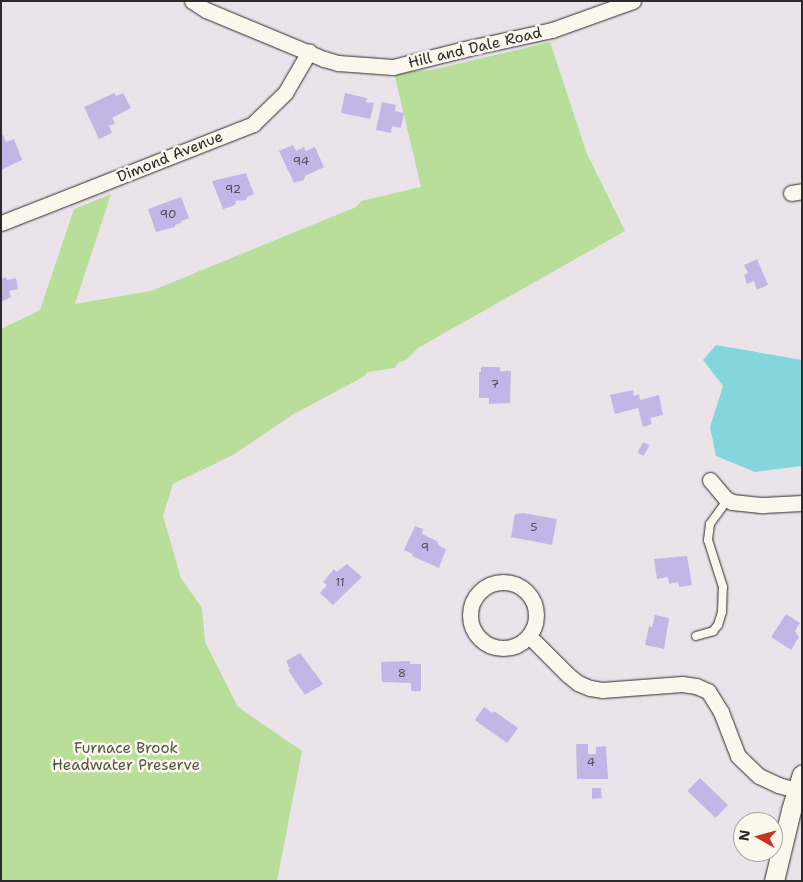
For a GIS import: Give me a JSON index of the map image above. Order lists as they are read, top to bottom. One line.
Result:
{"streets":{"street":["Hill and Dale Road","Dimond Avenue"]},"crossings":[["Hill and Dale Road","Dimond Avenue"]],"parks":["Furnace Brook Headwater Preserve"],"house_numbers":["94","92","90","7","5","9","11","8","4"],"north":"left"}
